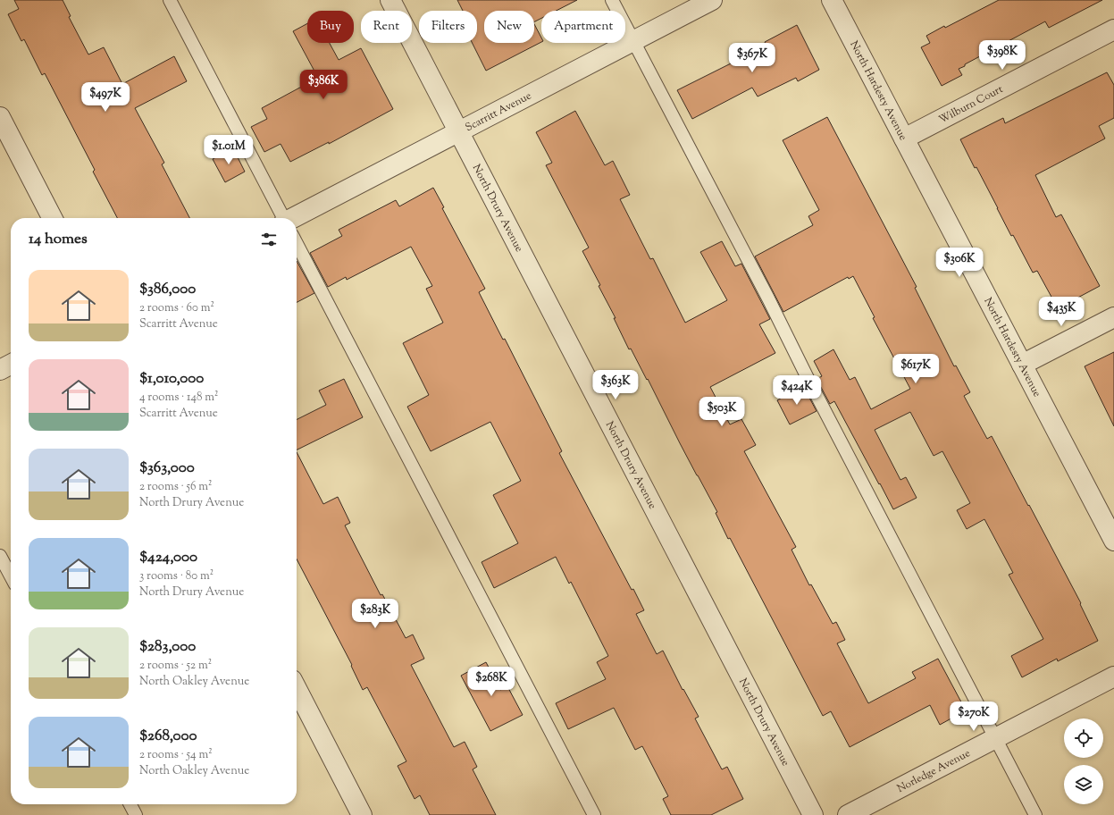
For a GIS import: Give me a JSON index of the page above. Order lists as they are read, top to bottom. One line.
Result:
{"streets":{"street":["North Hardesty Avenue","Wilburn Court","Scarritt Avenue","North Drury Avenue","Norledge Avenue"]},"crossings":[["North Hardesty Avenue","Wilburn Court"],["Scarritt Avenue","North Drury Avenue"]],"page":{"chip":["Buy","Rent","Filters","New","Apartment"],"price":["$398K","$367K","$386K","$497K","$1.01M","$306K","$435K","$617K","$363K","$424K","$503K","$283K","$268K","$270K"],"heading":"14 homes","list":[{"name":"$386,000","note":"2 rooms · 60 m² · Scarritt Avenue"},{"name":"$1,010,000","note":"4 rooms · 148 m² · Scarritt Avenue"},{"name":"$363,000","note":"2 rooms · 56 m² · North Drury Avenue"},{"name":"$424,000","note":"3 rooms · 80 m² · North Drury Avenue"},{"name":"$283,000","note":"2 rooms · 52 m² · North Oakley Avenue"},{"name":"$268,000","note":"2 rooms · 54 m² · North Oakley Avenue"}]}}
